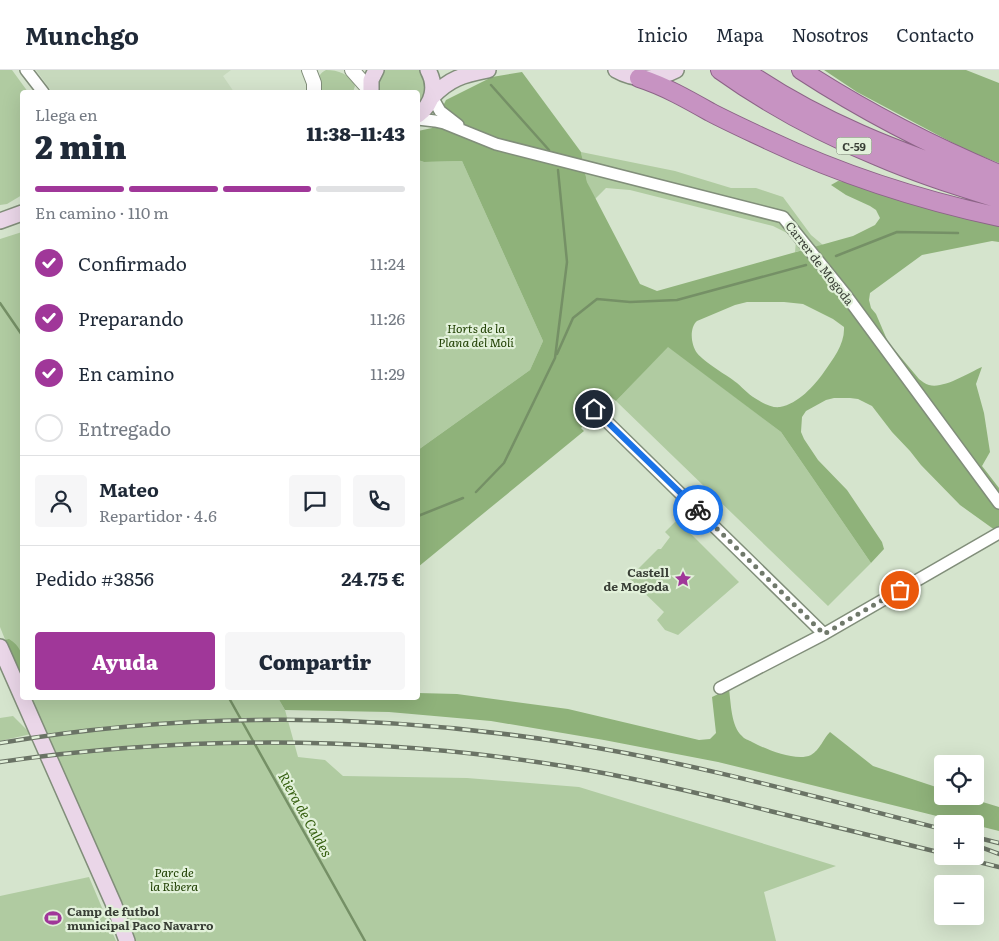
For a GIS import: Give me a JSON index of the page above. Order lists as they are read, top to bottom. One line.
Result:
{"streets":{"highway":["C-59"],"street":["Carrer de Mogoda"]},"water":["Riera de Caldes"],"parks":["Horts de la Plana del Molí","Parc de la Ribera"],"places":{"place":["Castell de Mogoda"],"sports":["Camp de futbol municipal Paco Navarro"]},"page":{"header":"Munchgo","nav":["Inicio","Mapa","Nosotros","Contacto"],"heading":["2 min","Llega en","11:38–11:43"],"panel":["Mateo","Repartidor · 4.6","Pedido #3856","24.75 €"],"bar":"En camino · 110 m","list":[["Confirmado","11:24"],["Preparando","11:26"],["En camino","11:29"],"Entregado"],"buttons":["Ayuda","Compartir"],"map_buttons":["+","−"]}}
